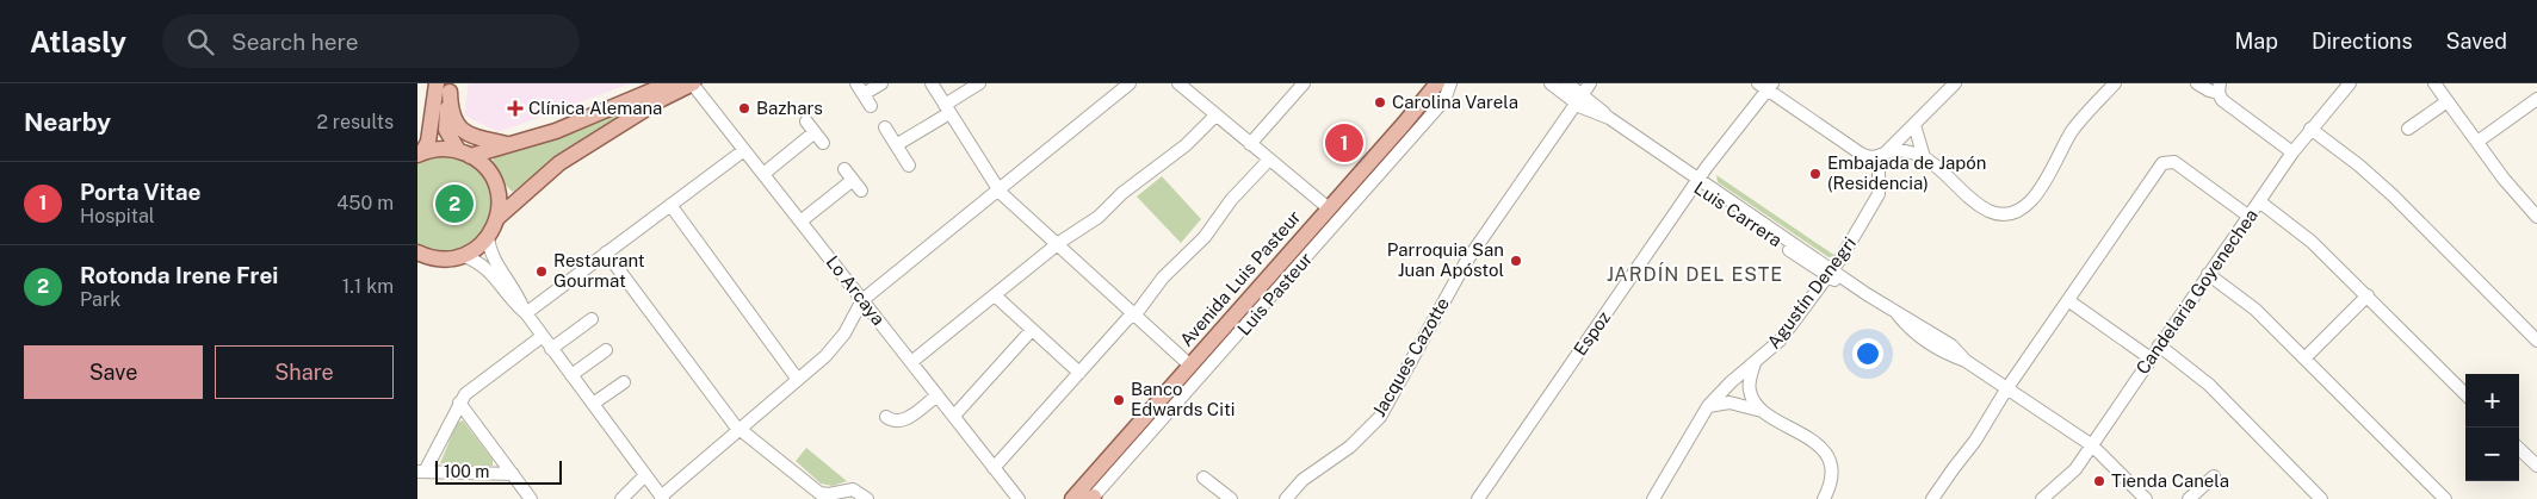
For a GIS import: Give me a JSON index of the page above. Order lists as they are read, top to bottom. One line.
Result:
{"streets":{"main road":["Avenida Luis Pasteur"],"street":["Luis Carrera","Lo Arcaya","Candelaria Goyenechea","Agustín Denegri","Luis Pasteur","Espoz","Jacques Cazotte"]},"crossings":[["Luis Carrera","Candelaria Goyenechea"],["Luis Carrera","Agustín Denegri"],["Luis Carrera","Espoz"],["Luis Carrera","Jacques Cazotte"]],"districts":["JARDÍN DEL ESTE"],"places":{"other":["Carolina Varela","Bazhars","Embajada de Japón (Residencia)","Parroquia San Juan Apóstol","Restaurant Gourmat","Banco Edwards Citi","Tienda Canela"],"health":["Clínica Alemana"]},"scale_bar":"100 m","page":{"header":"Atlasly","search":"Search here","nav":["Map","Directions","Saved"],"heading":["Nearby","2 results"],"pins":["1","2"],"list":[{"mark":"1","name":"Porta Vitae","note":"Hospital","value":"450 m"},{"mark":"2","name":"Rotonda Irene Frei","note":"Park","value":"1.1 km"}],"buttons":["Save","Share"],"map_buttons":["+","−"],"scale":"100 m"}}
